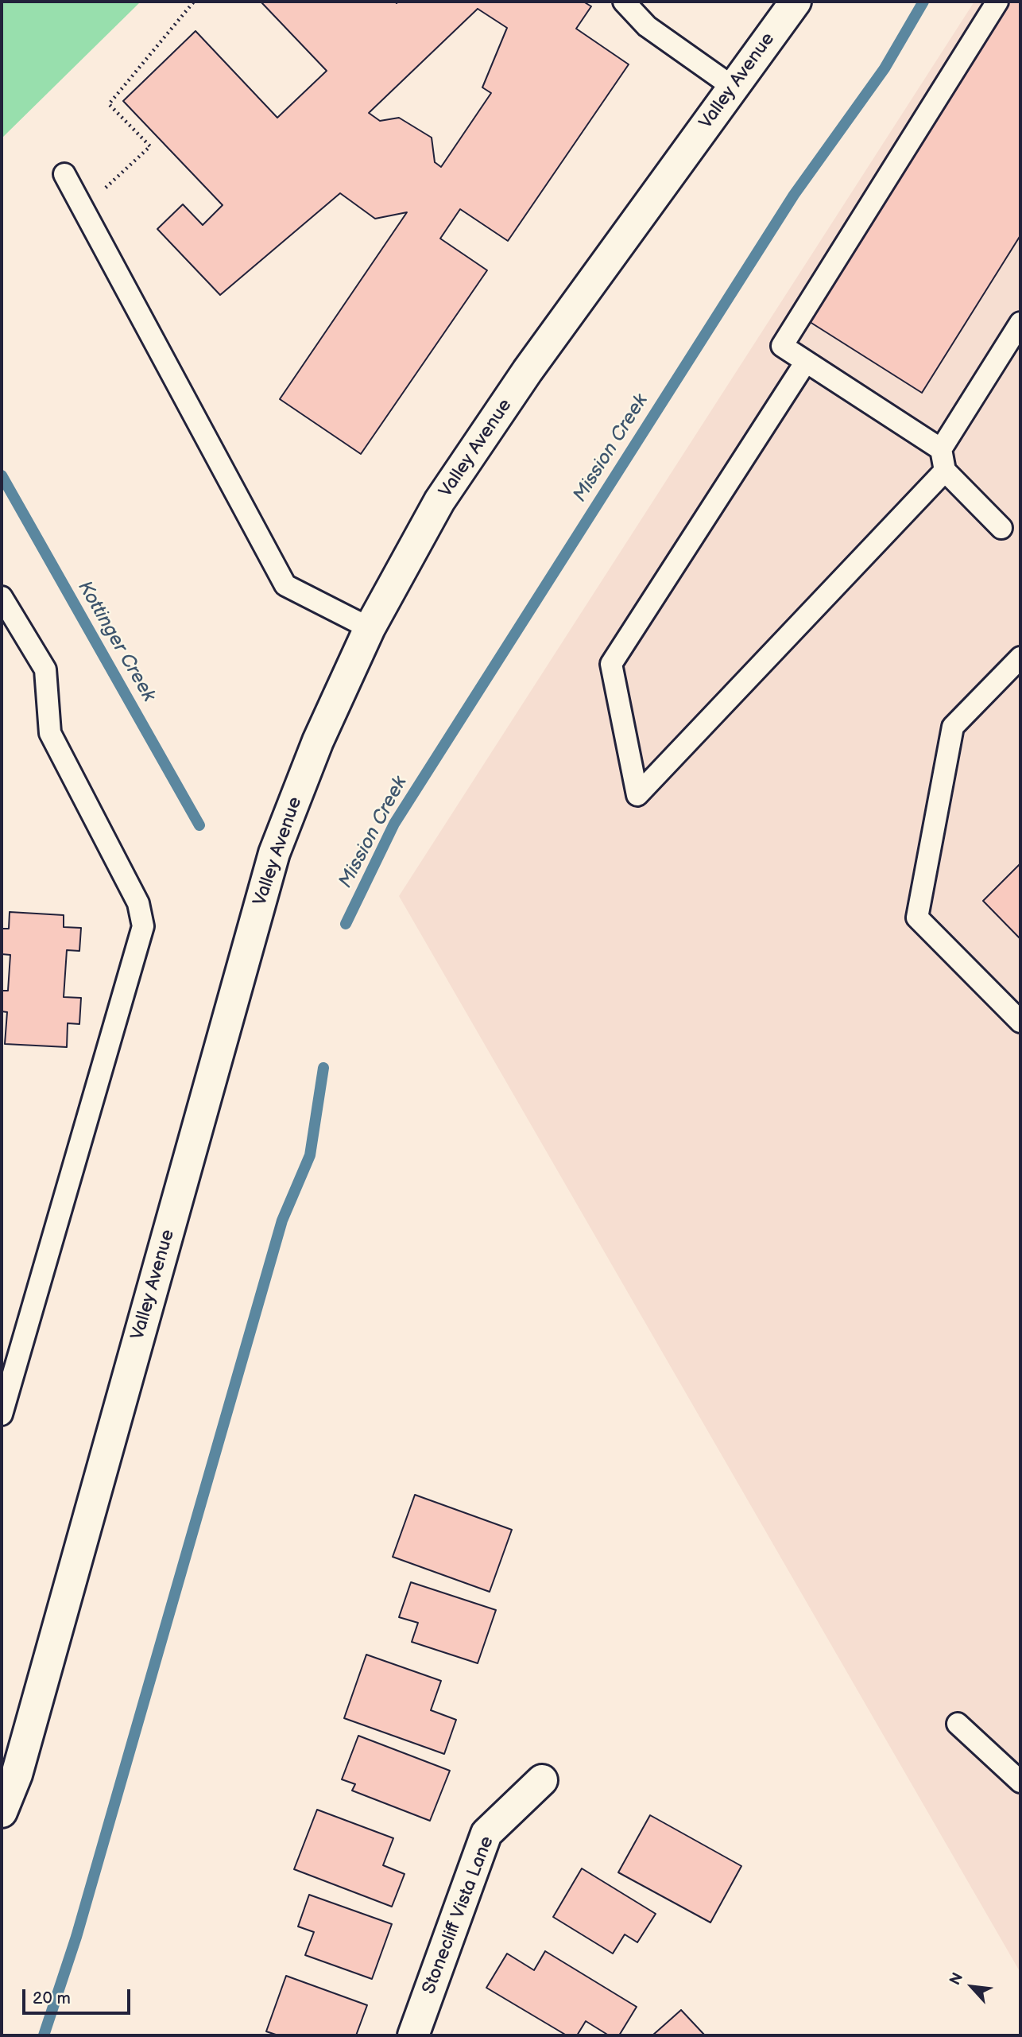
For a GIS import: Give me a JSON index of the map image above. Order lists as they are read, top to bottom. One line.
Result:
{"streets":{"street":["Valley Avenue","Stonecliff Vista Lane"]},"water":["Mission Creek","Kottinger Creek"],"scale_bar":"20 m","north":"top left"}
